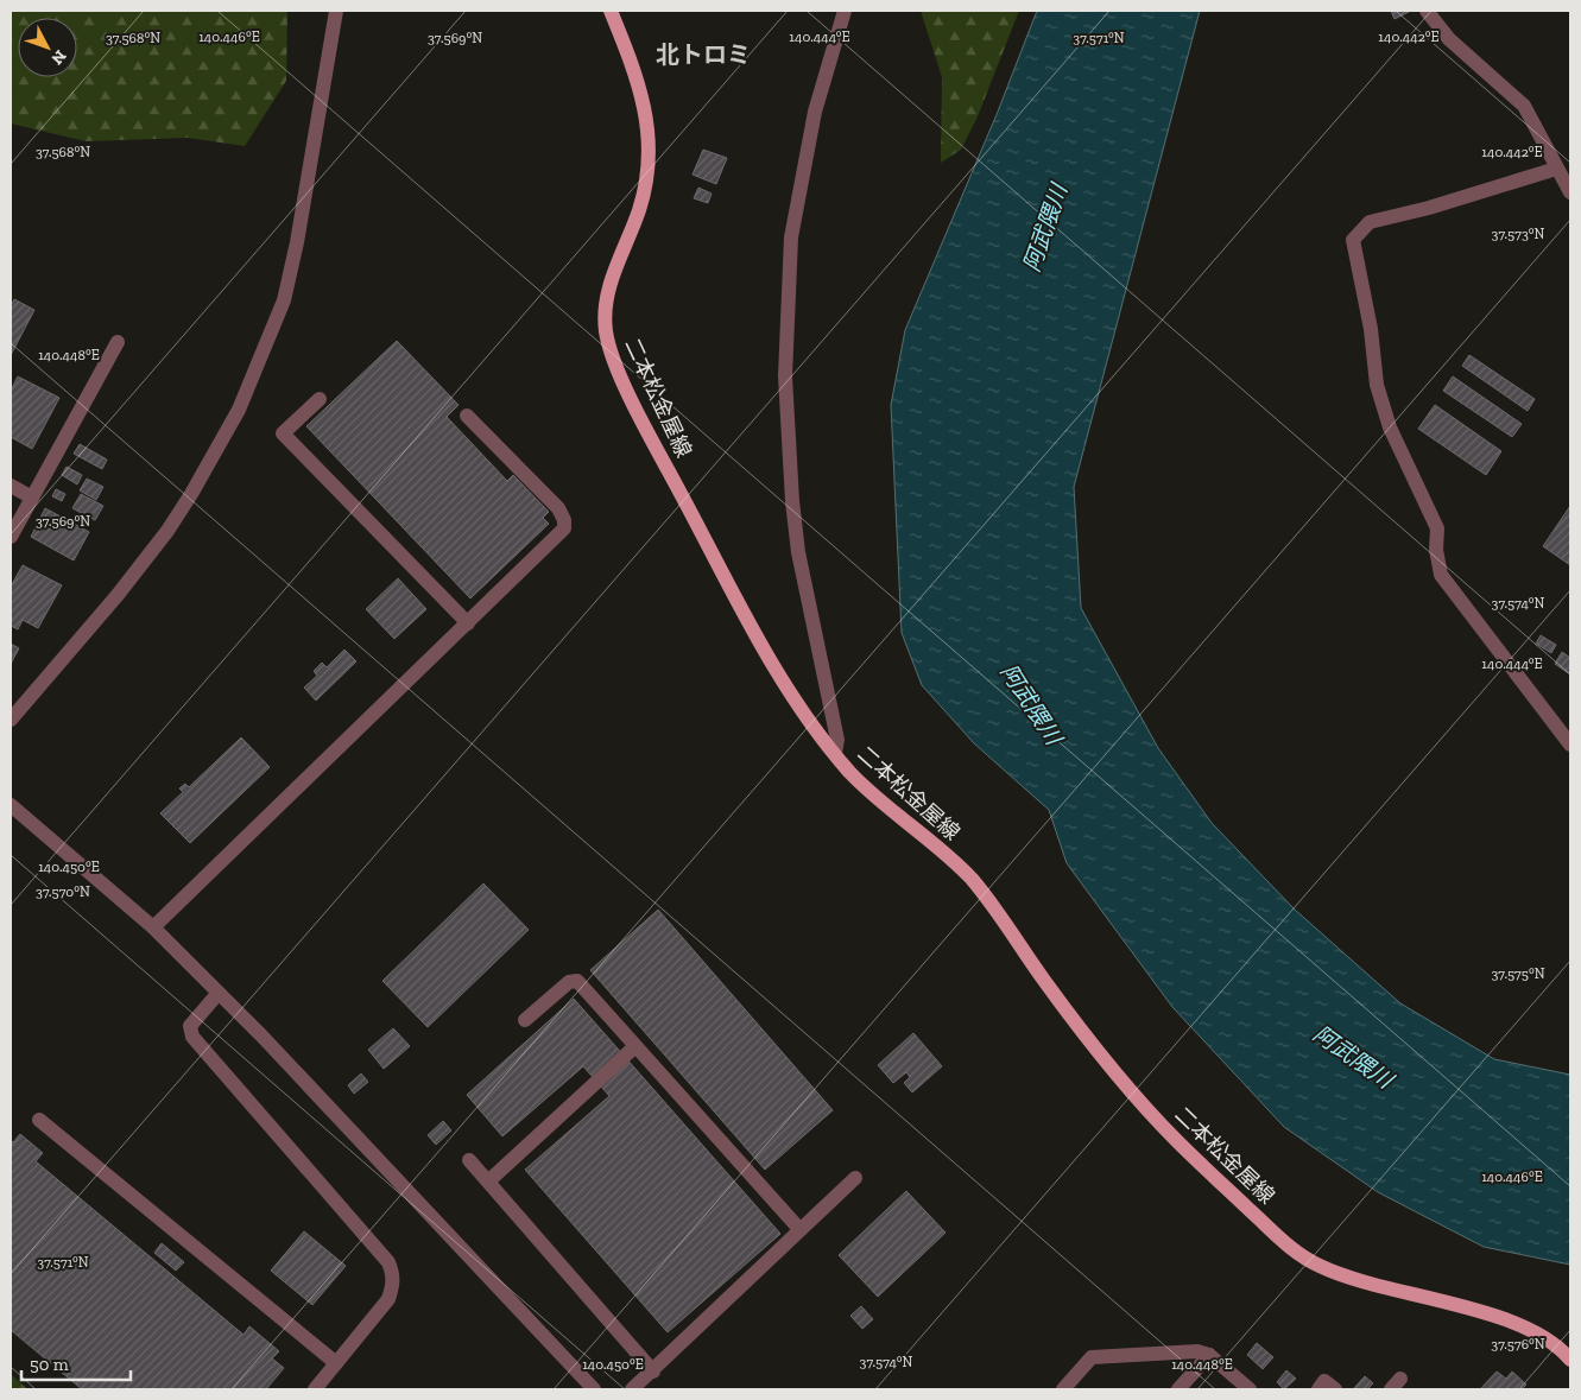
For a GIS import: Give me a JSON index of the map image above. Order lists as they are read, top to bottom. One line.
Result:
{"streets":{"main road":["二本松金屋線"]},"districts":["北トロミ"],"water":["阿武隈川"],"scale_bar":"50 m","north":"bottom right","coordinates":["140.446°E","140.444°E","140.442°E","37.571°N","37.568°N","37.569°N","37.573°N","140.448°E","37.574°N","140.450°E","37.570°N","37.575°N","37.576°N"]}
